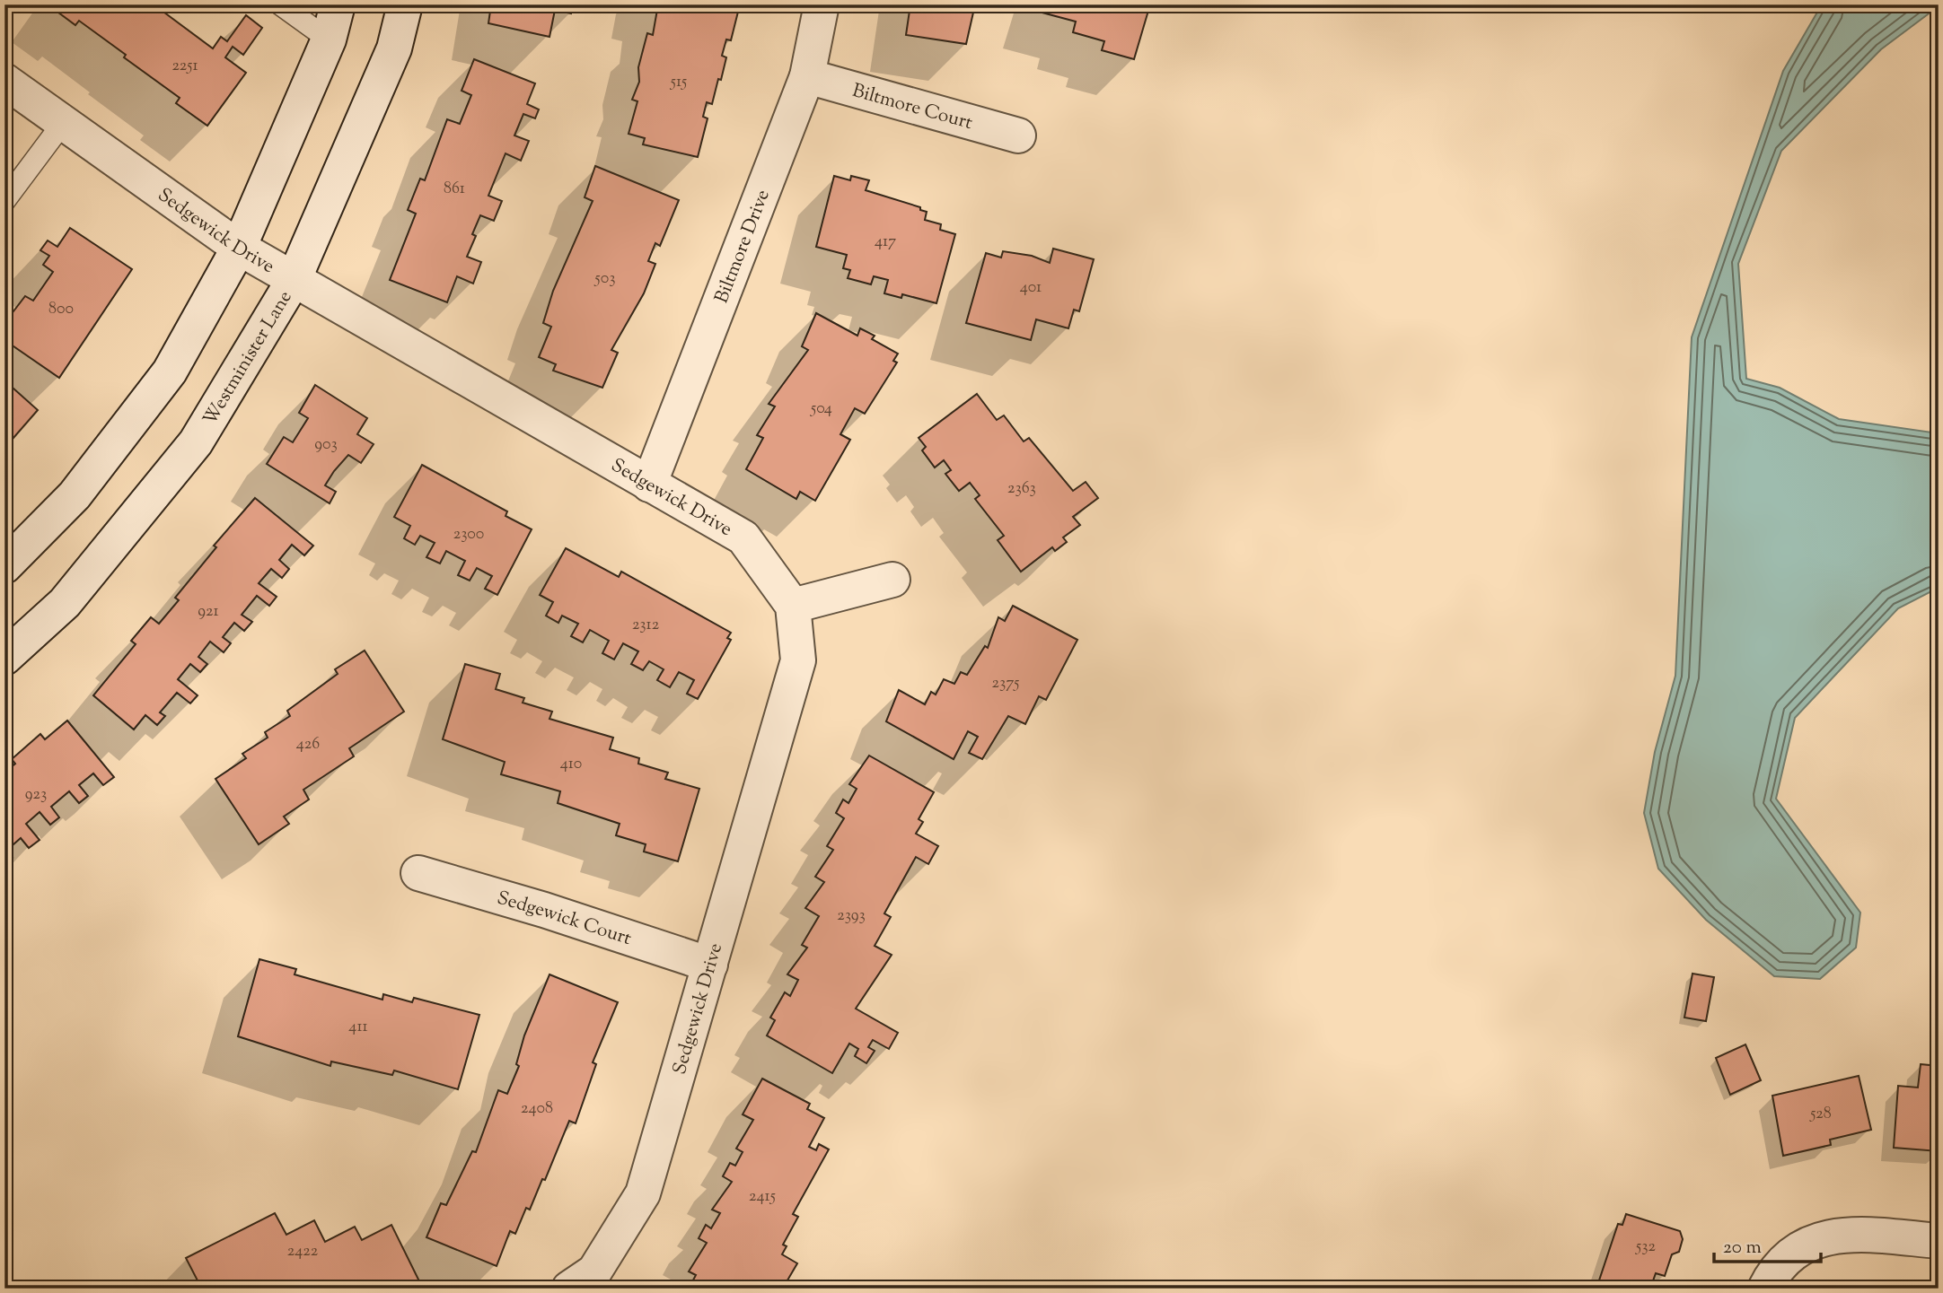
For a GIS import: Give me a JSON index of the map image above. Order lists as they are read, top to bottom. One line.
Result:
{"streets":{"street":["Biltmore Court","Sedgewick Drive","Biltmore Drive","Westminister Lane","Sedgewick Court"]},"crossings":[["Biltmore Court","Biltmore Drive"],["Sedgewick Drive","Biltmore Drive"],["Sedgewick Drive","Westminister Lane"],["Sedgewick Drive","Sedgewick Court"]],"house_numbers":["2251","515","861","417","503","401","800","504","903","2363","2300","921","2312","2375","426","410","923","2393","411","2408","528","2415","532","2422"],"scale_bar":"20 m"}
